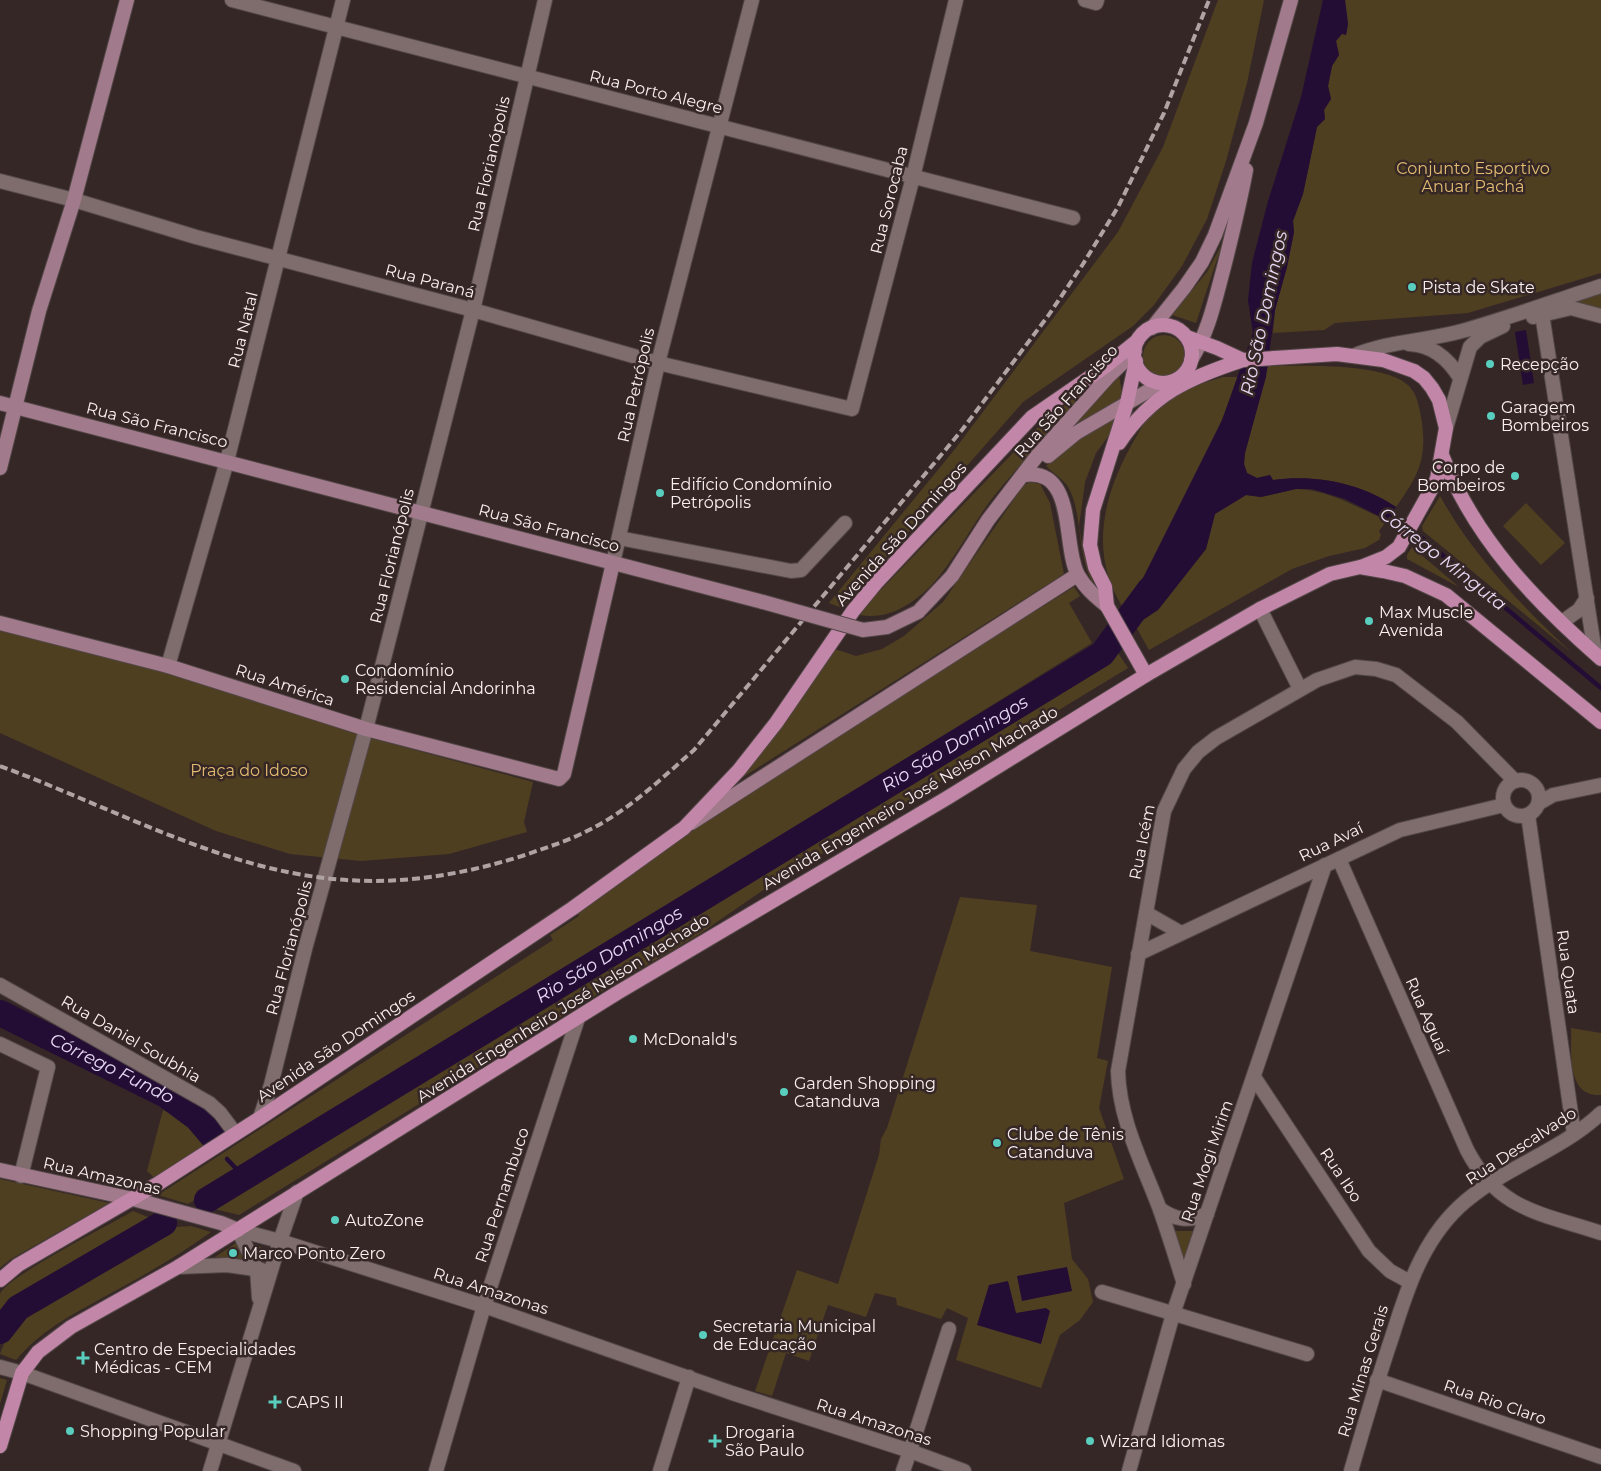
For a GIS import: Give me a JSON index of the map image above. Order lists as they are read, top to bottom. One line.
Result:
{"streets":{"main road":["Rua Petrópolis","Rua São Francisco","Avenida São Domingos","Rua América","Avenida Engenheiro José Nelson Machado","Rua Amazonas"],"street":["Rua Porto Alegre","Rua Florianópolis","Rua Sorocaba","Rua Paraná","Rua Natal","Rua Icém","Rua Avaí","Rua Quata","Rua Aguaí","Rua Daniel Soubhia","Rua Descalvado","Rua Mogi Mirim","Rua Ibo","Rua Pernambuco","Rua Minas Gerais","Rua Rio Claro"]},"crossings":[["Rua Porto Alegre","Rua Florianópolis"],["Rua Porto Alegre","Rua Sorocaba"],["Rua Porto Alegre","Rua Natal"],["Rua Porto Alegre","Rua Petrópolis"],["Rua Florianópolis","Rua Paraná"],["Rua Florianópolis","Rua São Francisco"],["Rua Florianópolis","Avenida São Domingos"],["Rua Florianópolis","Rua América"],["Rua Sorocaba","Rua Paraná"],["Rua Paraná","Rua Natal"],["Rua Paraná","Rua Petrópolis"],["Rua Natal","Rua São Francisco"],["Rua Natal","Rua América"],["Rua Petrópolis","Rua São Francisco"],["Rua Petrópolis","Rua América"],["Rua São Francisco","Avenida São Domingos"],["Avenida São Domingos","Rua Daniel Soubhia"],["Avenida São Domingos","Rua Amazonas"],["Avenida Engenheiro José Nelson Machado","Rua Amazonas"],["Avenida Engenheiro José Nelson Machado","Rua Pernambuco"],["Rua Icém","Rua Avaí"],["Rua Icém","Rua Quata"],["Rua Icém","Rua Mogi Mirim"],["Rua Avaí","Rua Quata"],["Rua Avaí","Rua Aguaí"],["Rua Avaí","Rua Mogi Mirim"],["Rua Quata","Rua Descalvado"],["Rua Aguaí","Rua Descalvado"],["Rua Descalvado","Rua Ibo"],["Rua Descalvado","Rua Minas Gerais"],["Rua Mogi Mirim","Rua Ibo"],["Rua Ibo","Rua Minas Gerais"],["Rua Amazonas","Rua Pernambuco"],["Rua Minas Gerais","Rua Rio Claro"]],"water":["Rio São Domingos","Córrego Minguta","Córrego Fundo"],"parks":["Conjunto Esportivo Anuar Pachá","Praça do Idoso"],"places":{"other":["Pista de Skate","Recepção","Garagem Bombeiros","Corpo de Bombeiros","Edifício Condomínio Petrópolis","Max Muscle Avenida","Condomínio Residencial Andorinha","McDonald's","Garden Shopping Catanduva","Clube de Tênis Catanduva","AutoZone","Marco Ponto Zero","Secretaria Municipal de Educação","Shopping Popular","Wizard Idiomas"],"health":["Centro de Especialidades Médicas - CEM","CAPS II","Drogaria São Paulo"]}}
